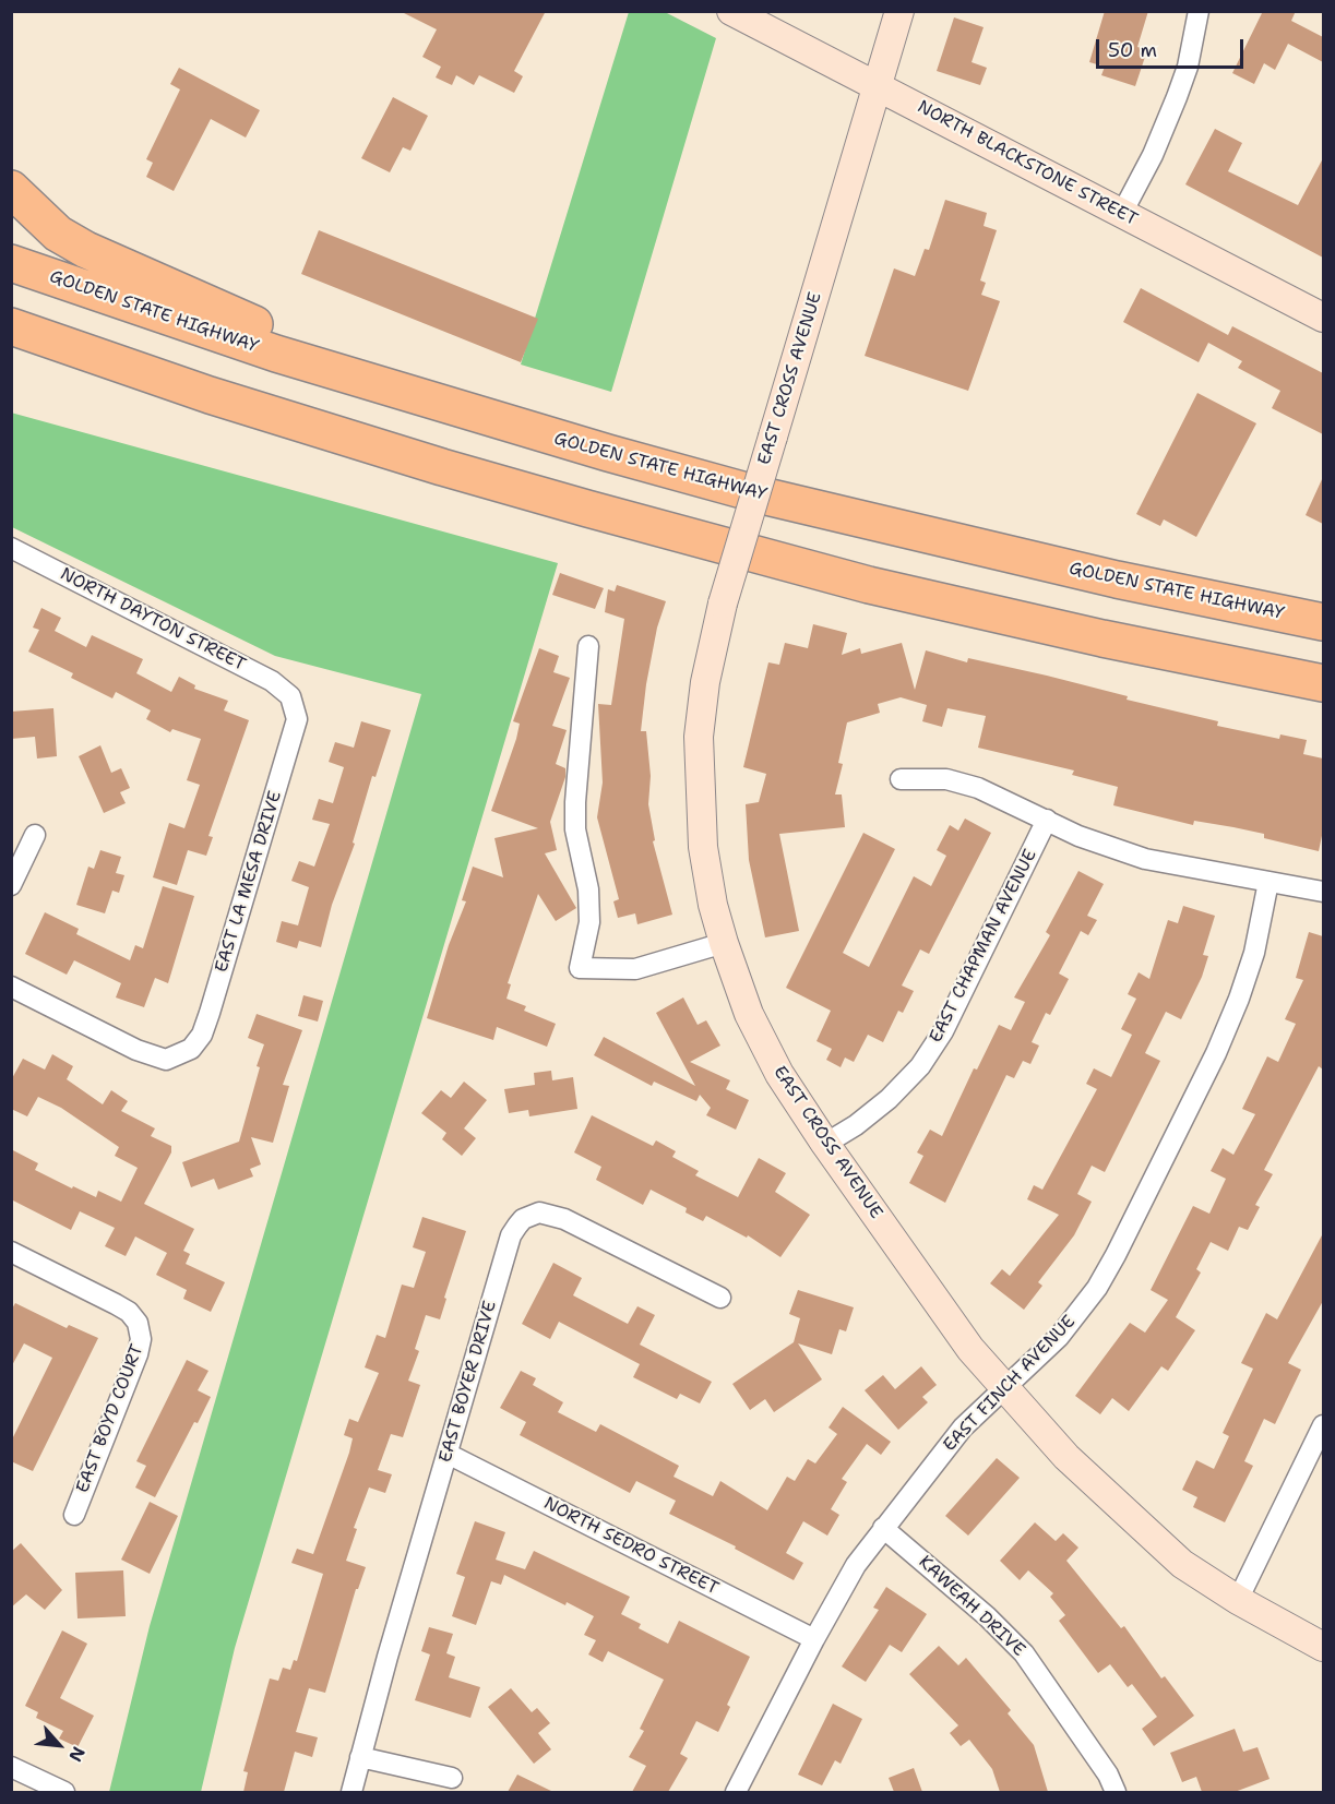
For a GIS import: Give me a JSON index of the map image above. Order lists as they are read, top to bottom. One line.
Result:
{"streets":{"highway":["GOLDEN STATE HIGHWAY"],"street":["NORTH BLACKSTONE STREET","EAST CROSS AVENUE","NORTH DAYTON STREET","EAST LA MESA DRIVE","EAST CHAPMAN AVENUE","EAST BOYER DRIVE","EAST FINCH AVENUE","EAST BOYD COURT","NORTH SEDRO STREET","KAWEAH DRIVE"]},"crossings":[["NORTH BLACKSTONE STREET","EAST CROSS AVENUE"],["EAST CROSS AVENUE","EAST CHAPMAN AVENUE"],["EAST CROSS AVENUE","EAST FINCH AVENUE"],["NORTH DAYTON STREET","EAST LA MESA DRIVE"],["EAST BOYER DRIVE","NORTH SEDRO STREET"],["EAST FINCH AVENUE","NORTH SEDRO STREET"],["EAST FINCH AVENUE","KAWEAH DRIVE"]],"scale_bar":"50 m","north":"bottom right"}
